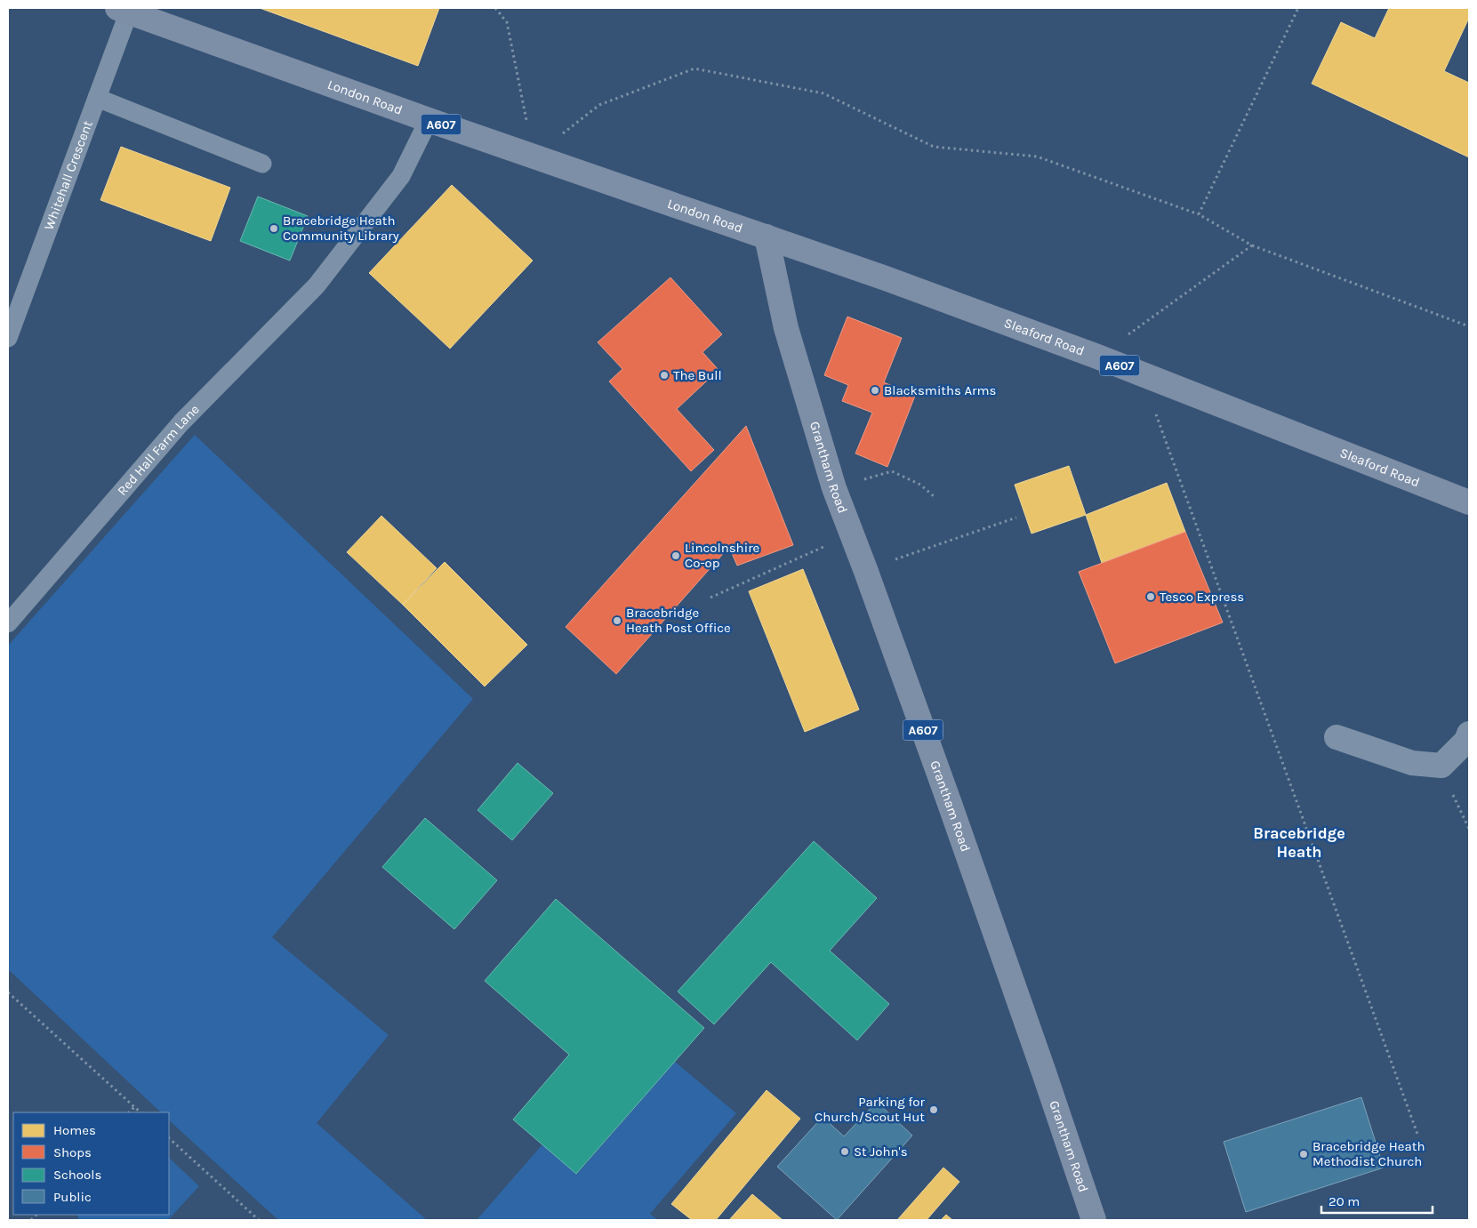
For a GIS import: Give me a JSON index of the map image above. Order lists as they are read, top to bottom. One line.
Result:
{"streets":{"main road":["London Road","A607","Sleaford Road","Grantham Road"],"lane":["Whitehall Crescent","Red Hall Farm Lane"]},"crossings":[["London Road","Whitehall Crescent"],["London Road","Sleaford Road"],["London Road","Red Hall Farm Lane"],["London Road","Grantham Road"],["Sleaford Road","Grantham Road"]],"districts":["Bracebridge Heath"],"places":["Bracebridge Heath Community Library","The Bull","Blacksmiths Arms","Lincolnshire Co-op","Tesco Express","Bracebridge Heath Post Office","Parking for Church/Scout Hut","St John's","Bracebridge Heath Methodist Church"],"legend":["Homes","Shops","Schools","Public"],"scale_bar":"20 m"}
